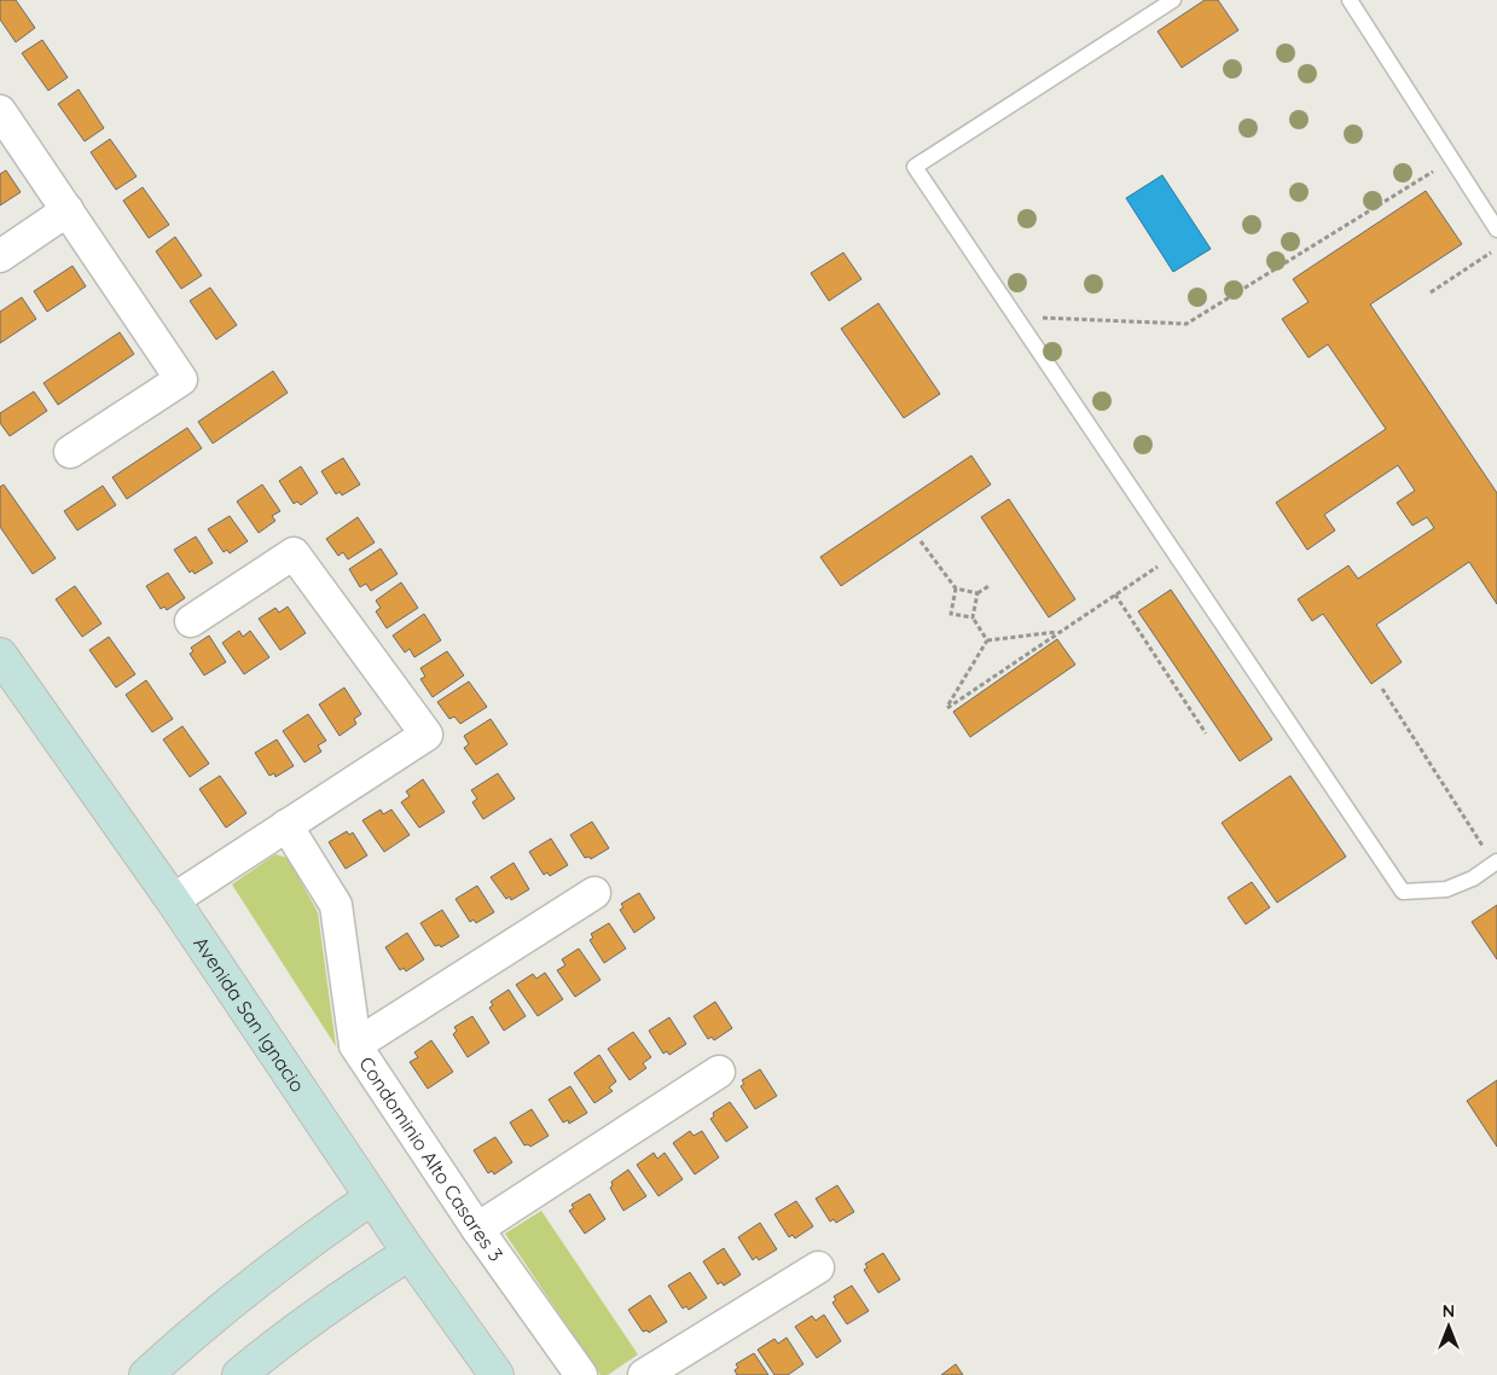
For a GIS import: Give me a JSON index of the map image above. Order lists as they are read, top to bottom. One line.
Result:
{"streets":{"main road":["Avenida San Ignacio"],"street":["Condominio Alto Casares 3"]},"north":"top"}
